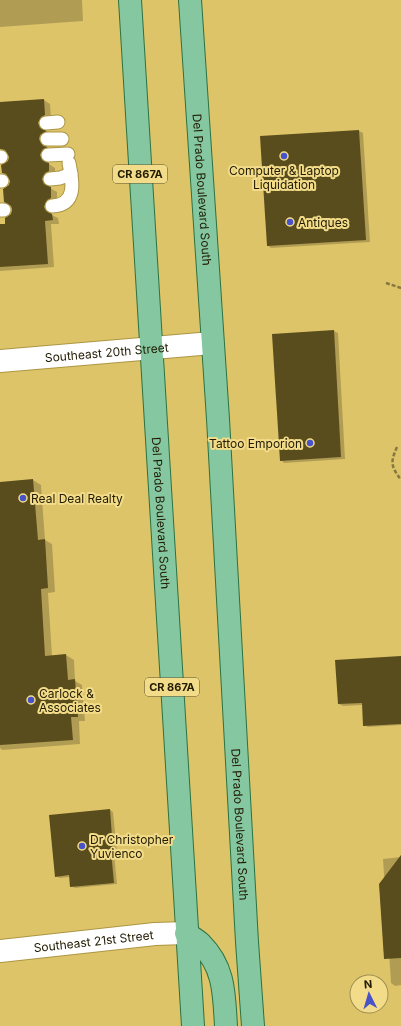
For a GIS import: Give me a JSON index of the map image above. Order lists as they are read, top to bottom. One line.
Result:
{"streets":{"main road":["CR 867A","Del Prado Boulevard South"],"street":["Southeast 20th Street","Southeast 21st Street"]},"crossings":[["Del Prado Boulevard South","Southeast 20th Street"],["Del Prado Boulevard South","Southeast 21st Street"]],"places":["Computer & Laptop Liquidation","Antiques","Tattoo Emporion","Real Deal Realty","Carlock & Associates","Dr Christopher Yuvienco"],"north":"top"}
